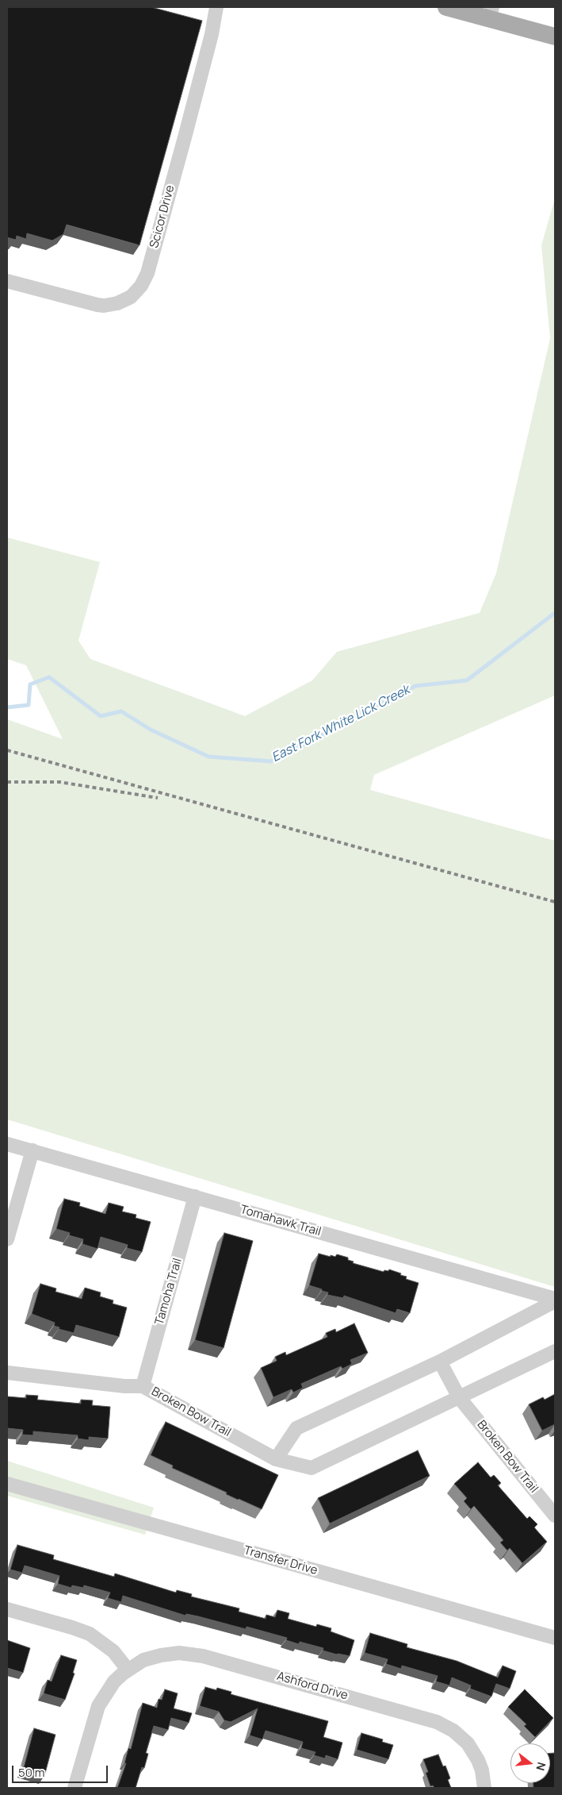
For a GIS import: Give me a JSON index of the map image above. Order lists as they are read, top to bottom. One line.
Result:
{"streets":{"street":["Scicor Drive","Tomahawk Trail","Tamoha Trail","Broken Bow Trail","Transfer Drive","Ashford Drive"]},"crossings":[["Tomahawk Trail","Tamoha Trail"],["Tamoha Trail","Broken Bow Trail"]],"water":["East Fork White Lick Creek"],"scale_bar":"50 m","north":"right"}
